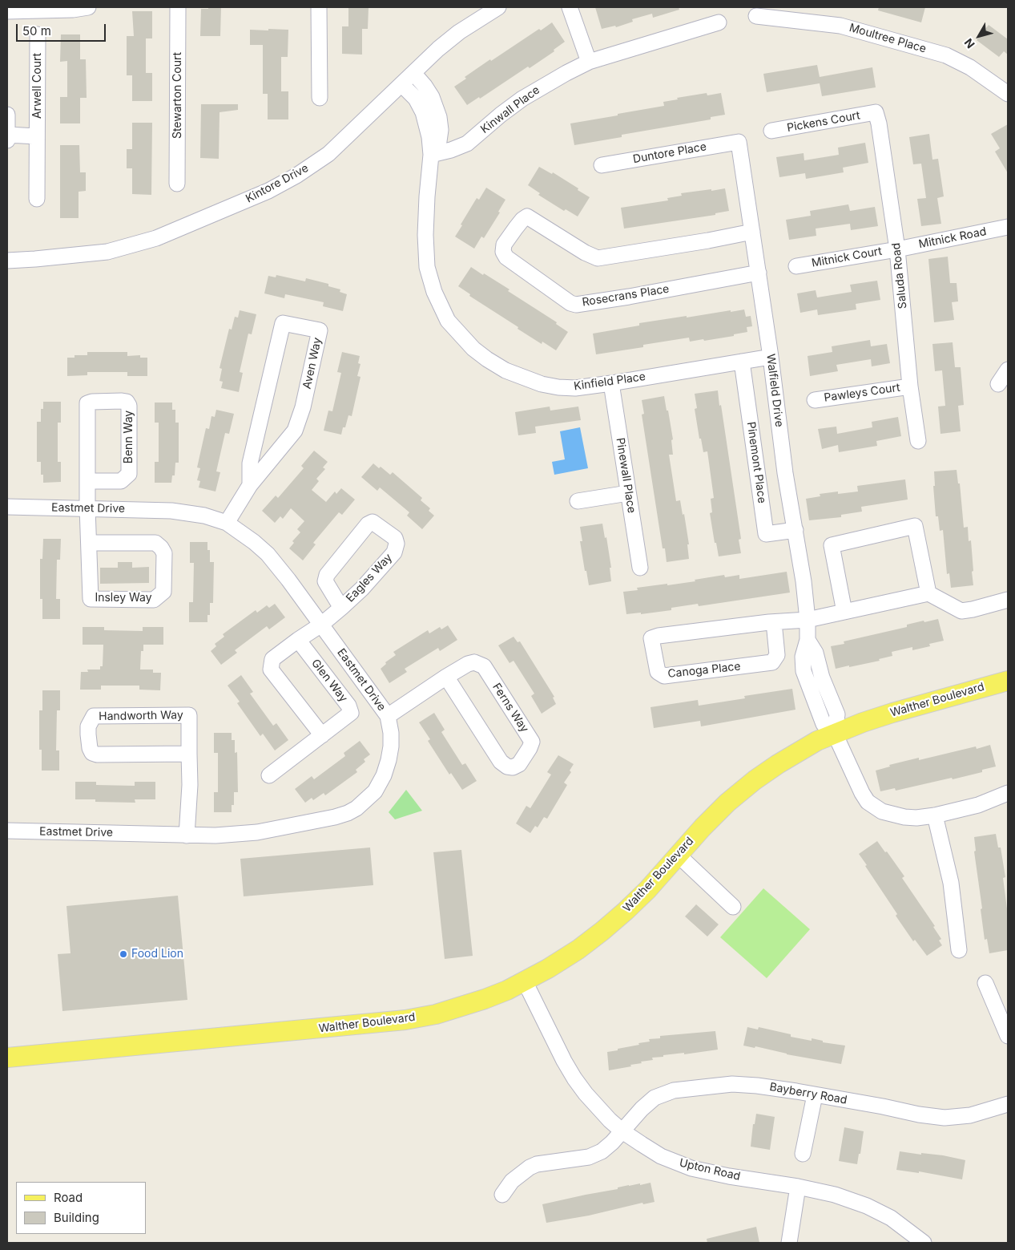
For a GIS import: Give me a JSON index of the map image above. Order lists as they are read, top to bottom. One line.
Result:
{"streets":{"main road":["Walther Boulevard"],"street":["Moultree Place","Arwell Court","Stewarton Court","Kinwall Place","Pickens Court","Duntore Place","Kintore Drive","Mitnick Road","Mitnick Court","Saluda Road","Rosecrans Place","Aven Way","Kinfield Place","Walfield Drive","Pawleys Court","Benn Way","Pinemont Place","Pinewall Place","Eastmet Drive","Eagles Way","Insley Way","Canoga Place","Glen Way","Ferns Way","Handworth Way","Bayberry Road","Upton Road"]},"crossings":[["Kinwall Place","Kinfield Place"],["Pickens Court","Saluda Road"],["Duntore Place","Walfield Drive"],["Kintore Drive","Kinfield Place"],["Mitnick Road","Mitnick Court"],["Mitnick Road","Saluda Road"],["Mitnick Court","Saluda Road"],["Saluda Road","Pawleys Court"],["Rosecrans Place","Walfield Drive"],["Aven Way","Eastmet Drive"],["Kinfield Place","Walfield Drive"],["Kinfield Place","Pinemont Place"],["Kinfield Place","Pinewall Place"],["Walfield Drive","Pinemont Place"],["Walfield Drive","Canoga Place"],["Walfield Drive","Walther Boulevard"],["Benn Way","Eastmet Drive"],["Benn Way","Insley Way"],["Eastmet Drive","Eagles Way"],["Eastmet Drive","Insley Way"],["Eastmet Drive","Ferns Way"],["Eastmet Drive","Handworth Way"],["Walther Boulevard","Upton Road"],["Bayberry Road","Upton Road"]],"places":["Food Lion"],"legend":["Road","Building"],"scale_bar":"50 m","north":"bottom left"}
